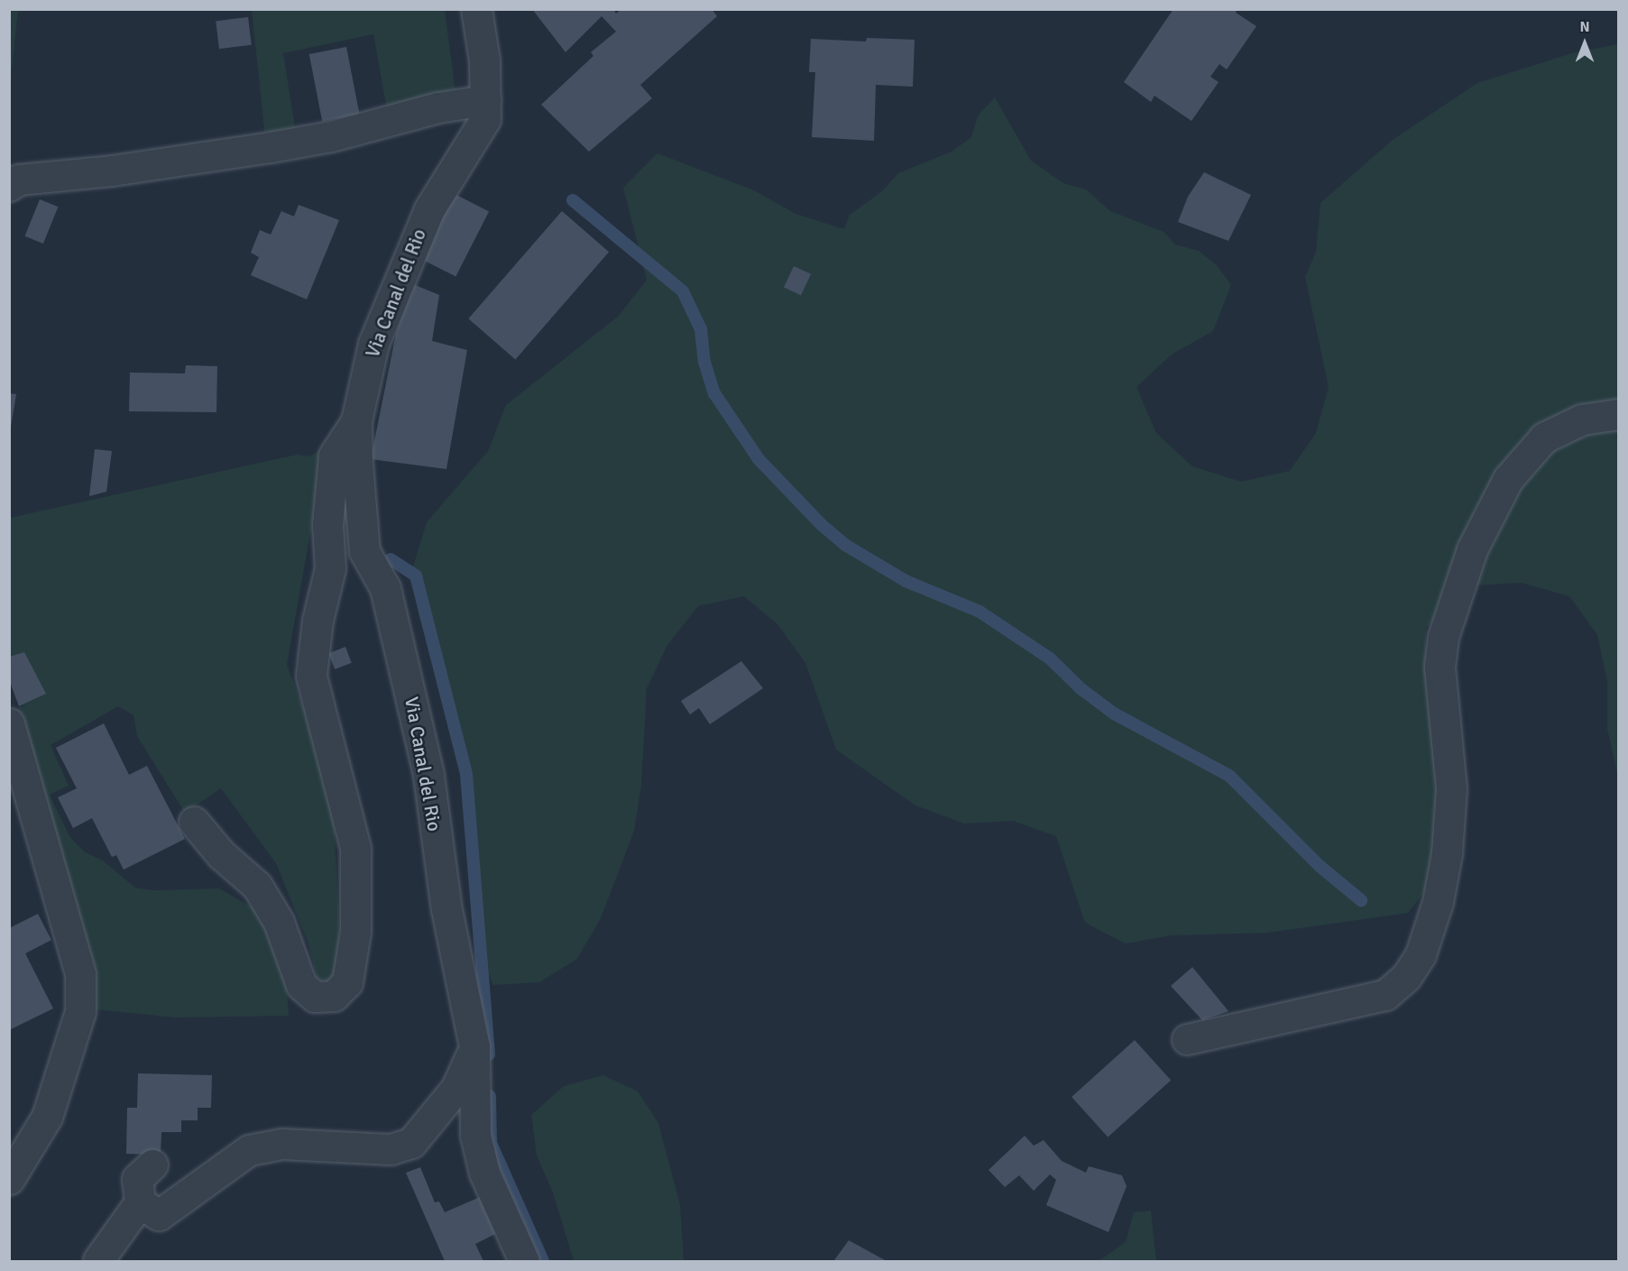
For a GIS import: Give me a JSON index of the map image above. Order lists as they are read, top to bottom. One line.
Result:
{"streets":{"street":["Via Canal del Rio"]},"north":"top"}
